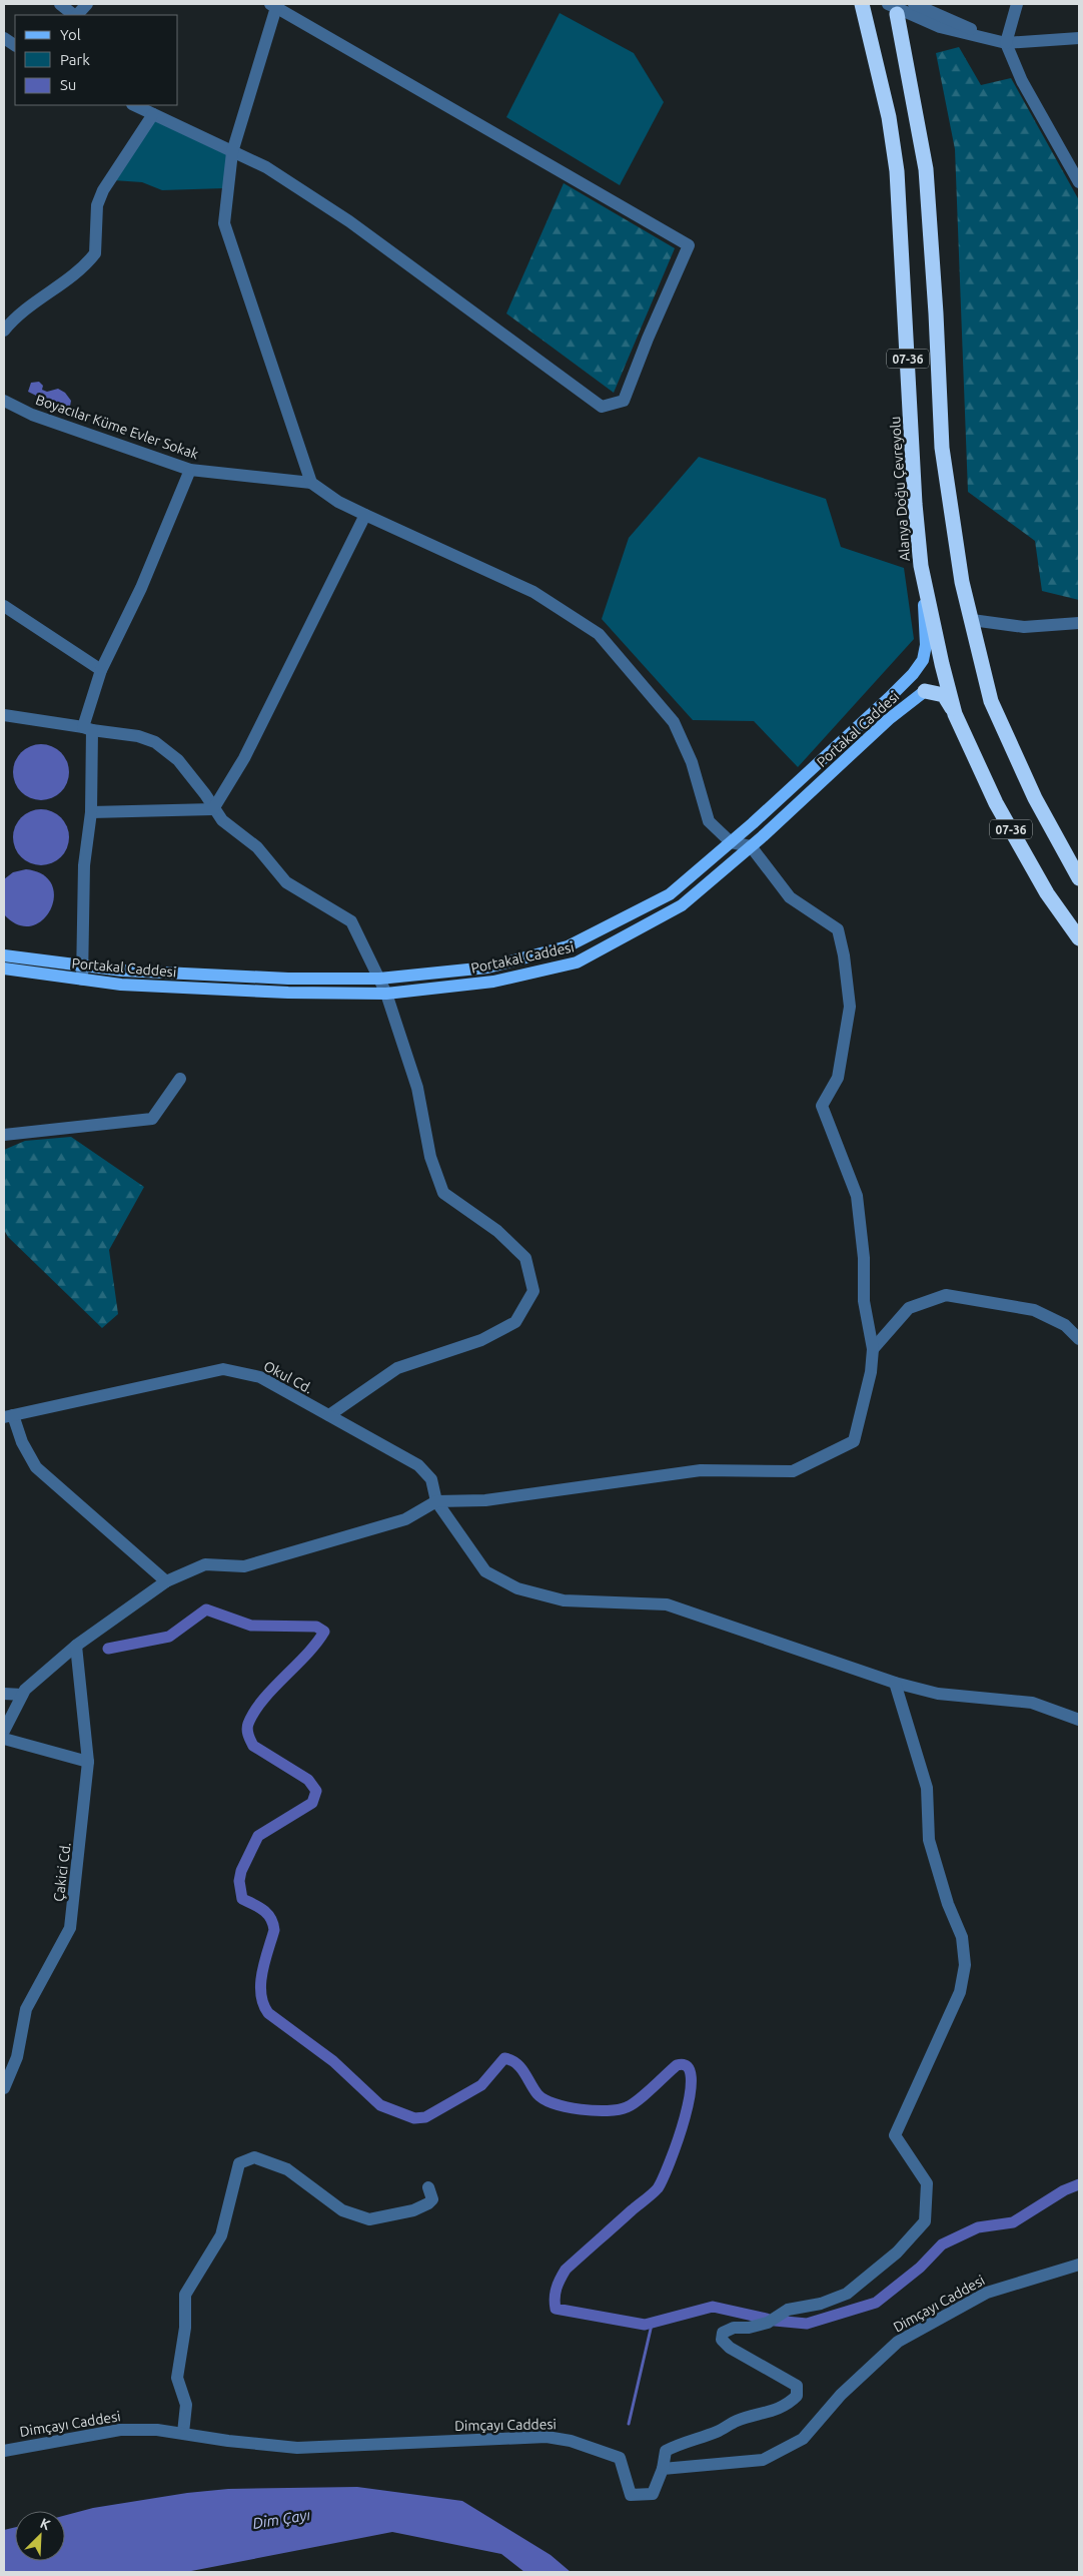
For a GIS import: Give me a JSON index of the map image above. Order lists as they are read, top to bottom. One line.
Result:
{"streets":{"highway":["07-36","Alanya Doğu Çevreyolu"],"main road":["Portakal Caddesi"],"street":["Boyacılar Küme Evler Sokak","Okul Cd.","Çakici Cd.","Dimçayı Caddesi"]},"crossings":[["Alanya Doğu Çevreyolu","Portakal Caddesi"]],"water":["Dim Çayı"],"legend":["Yol","Park","Su"],"north":"top right"}
